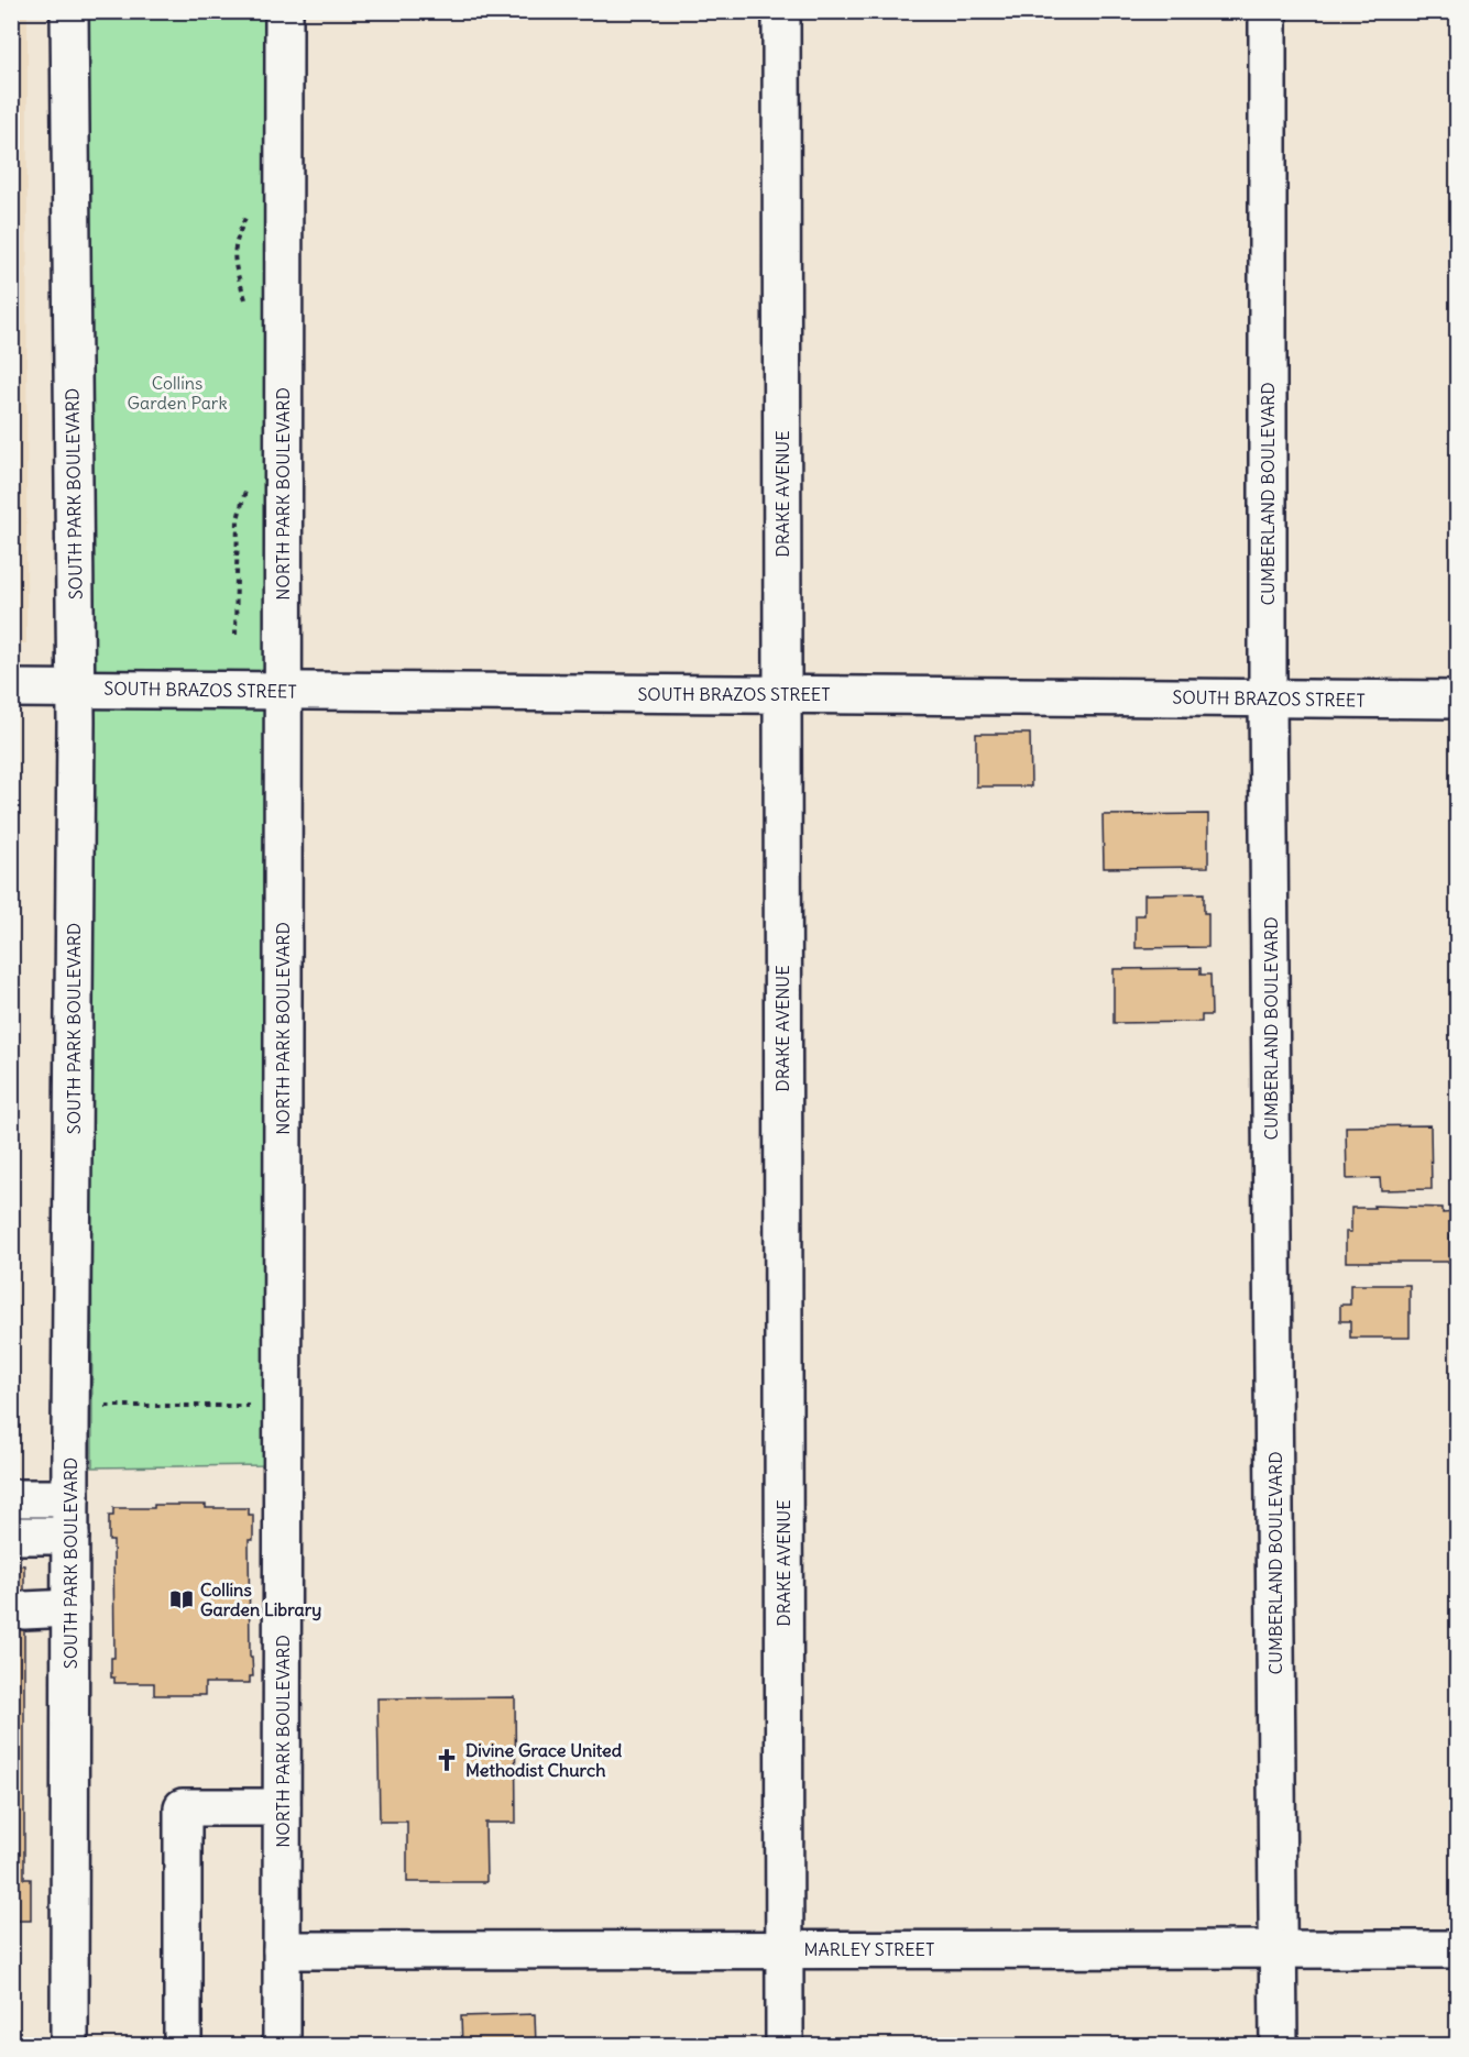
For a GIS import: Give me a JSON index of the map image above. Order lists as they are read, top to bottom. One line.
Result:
{"streets":{"street":["SOUTH PARK BOULEVARD","NORTH PARK BOULEVARD","DRAKE AVENUE","CUMBERLAND BOULEVARD","SOUTH BRAZOS STREET","MARLEY STREET"]},"crossings":[["SOUTH PARK BOULEVARD","SOUTH BRAZOS STREET"],["NORTH PARK BOULEVARD","SOUTH BRAZOS STREET"],["NORTH PARK BOULEVARD","MARLEY STREET"],["DRAKE AVENUE","SOUTH BRAZOS STREET"],["DRAKE AVENUE","MARLEY STREET"],["CUMBERLAND BOULEVARD","SOUTH BRAZOS STREET"],["CUMBERLAND BOULEVARD","MARLEY STREET"]],"parks":["Collins Garden Park"],"places":{"library":["Collins Garden Library"],"church":["Divine Grace United Methodist Church"]}}
